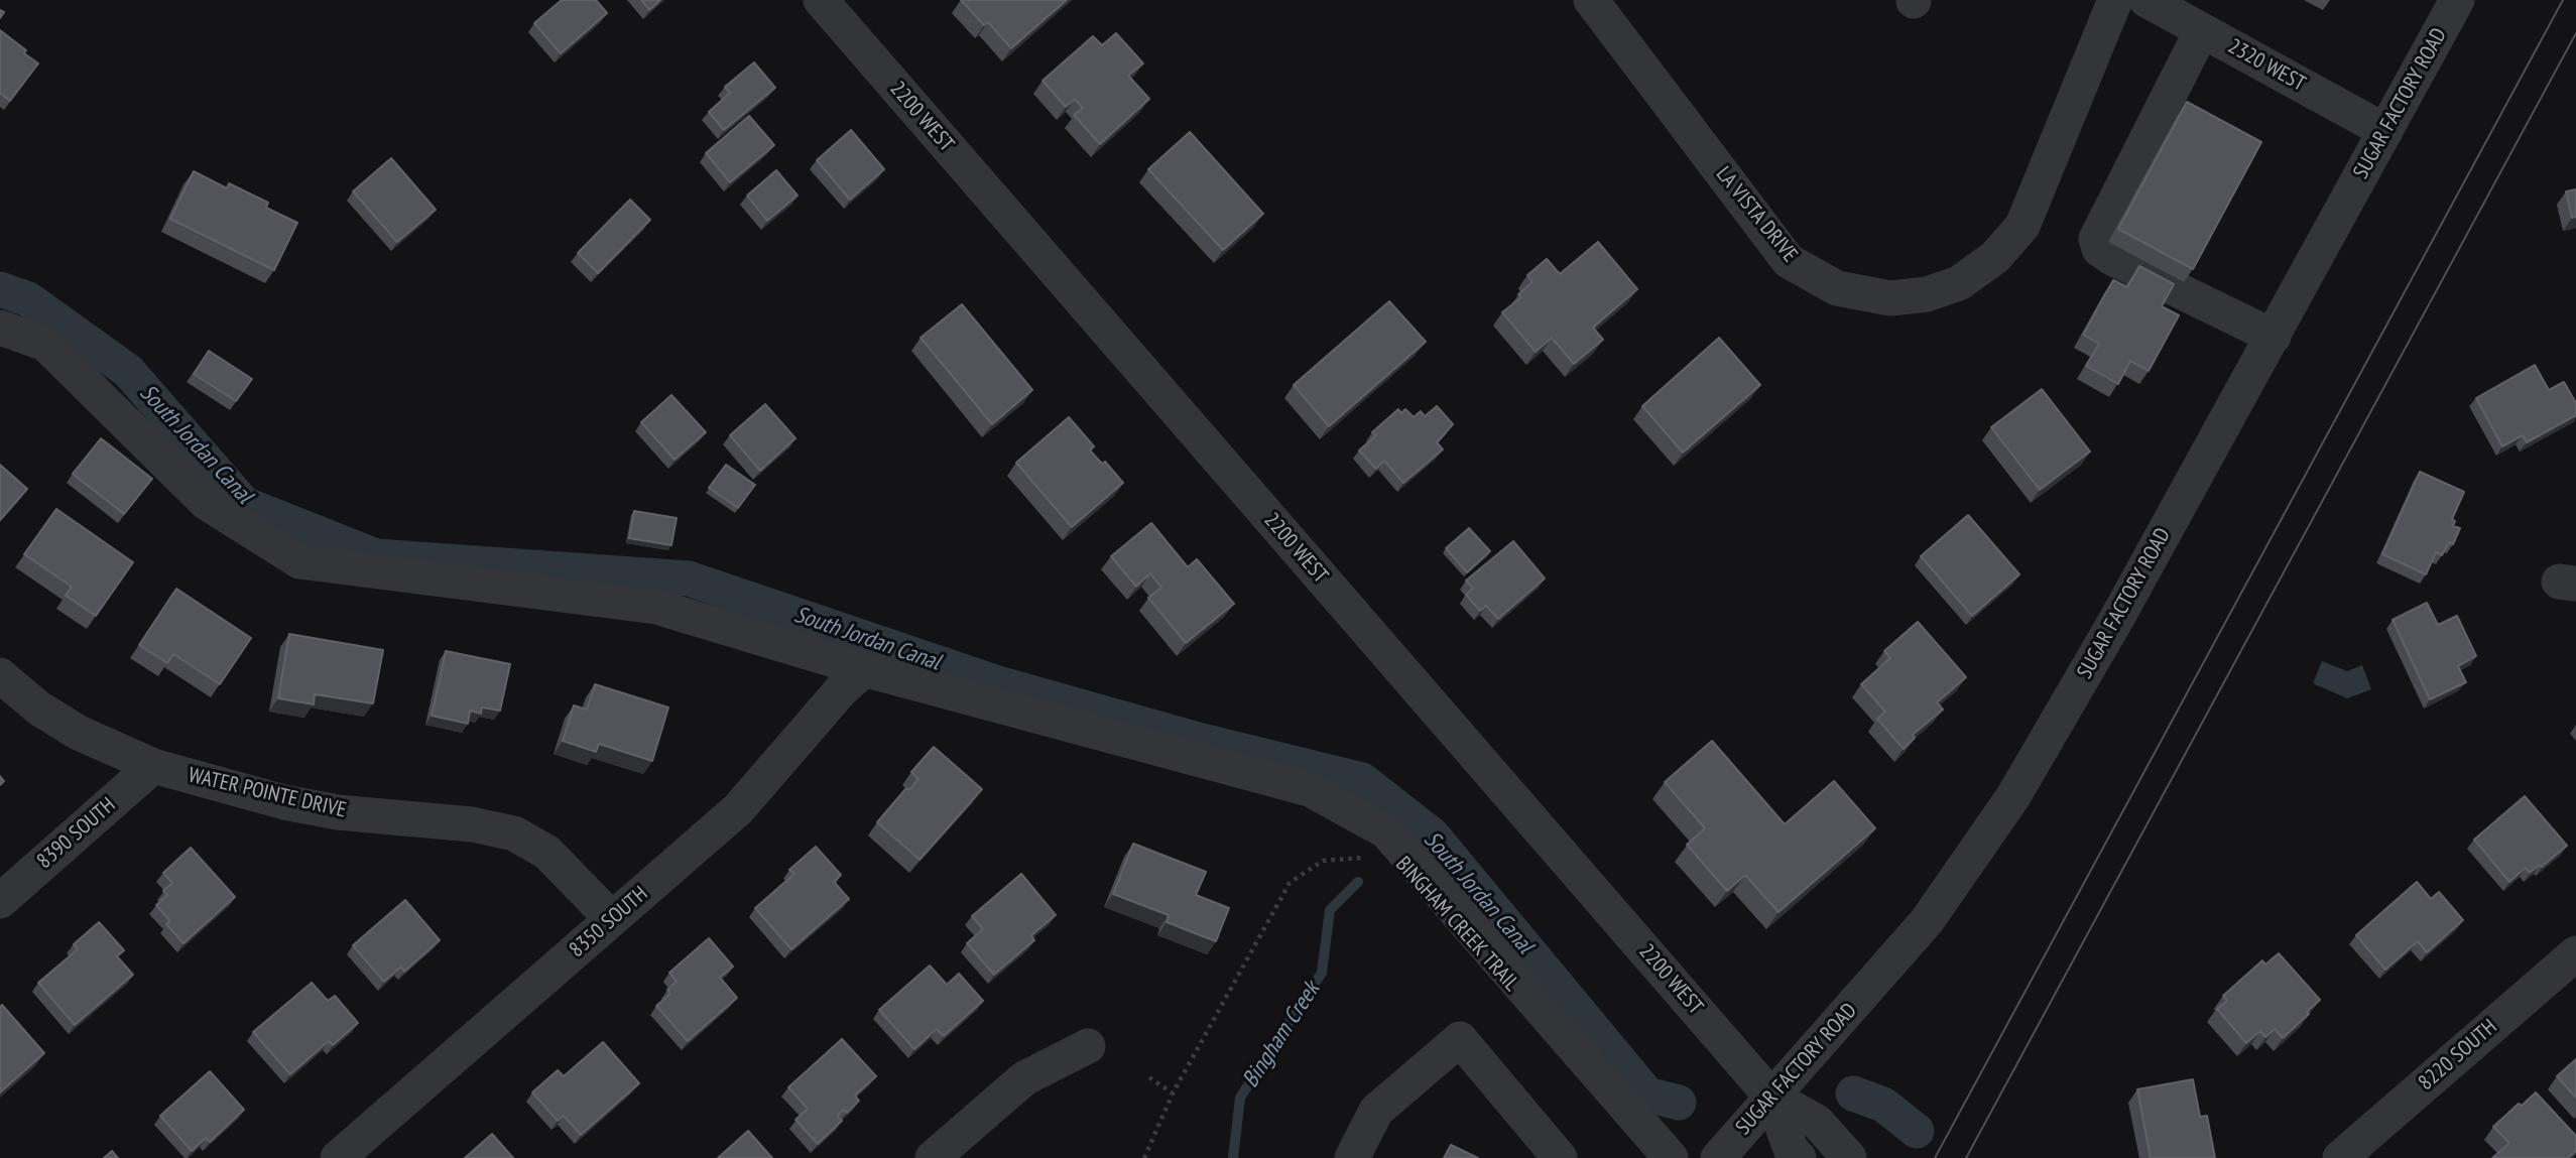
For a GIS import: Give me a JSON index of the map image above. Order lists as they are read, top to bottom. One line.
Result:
{"streets":{"street":["2320 WEST","SUGAR FACTORY ROAD","2200 WEST","LA VISTA DRIVE","WATER POINTE DRIVE","8390 SOUTH","8350 SOUTH","8220 SOUTH"],"path":["BINGHAM CREEK TRAIL"]},"crossings":[["2320 WEST","SUGAR FACTORY ROAD"],["SUGAR FACTORY ROAD","2200 WEST"],["WATER POINTE DRIVE","8390 SOUTH"],["WATER POINTE DRIVE","8350 SOUTH"]],"water":["South Jordan Canal","Bingham Creek"]}
